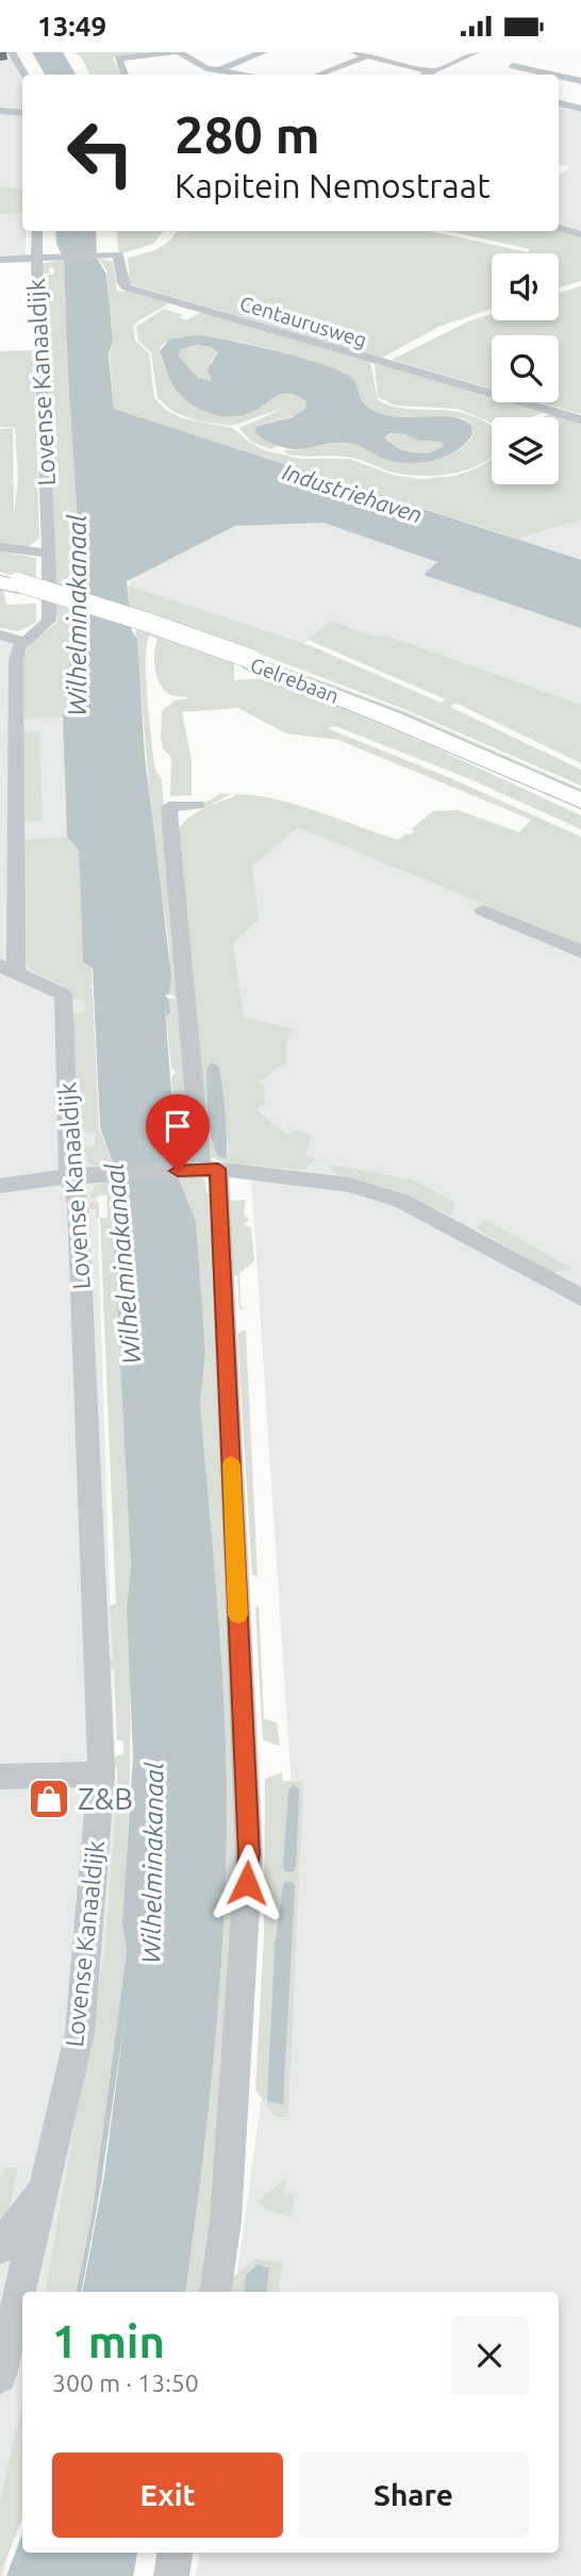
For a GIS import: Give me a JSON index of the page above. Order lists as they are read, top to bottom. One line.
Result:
{"streets":{"street":["Centaurusweg","Lovense Kanaaldijk","Gelrebaan"]},"crossings":[["Centaurusweg","Lovense Kanaaldijk"]],"water":["Industriehaven","Wilhelminakanaal"],"places":{"shop":["Z&B"]},"page":{"status":"13:49","turn":["280 m","Kapitein Nemostraat"],"heading":["1 min","300 m · 13:50"],"buttons":["Exit","Share"]}}
